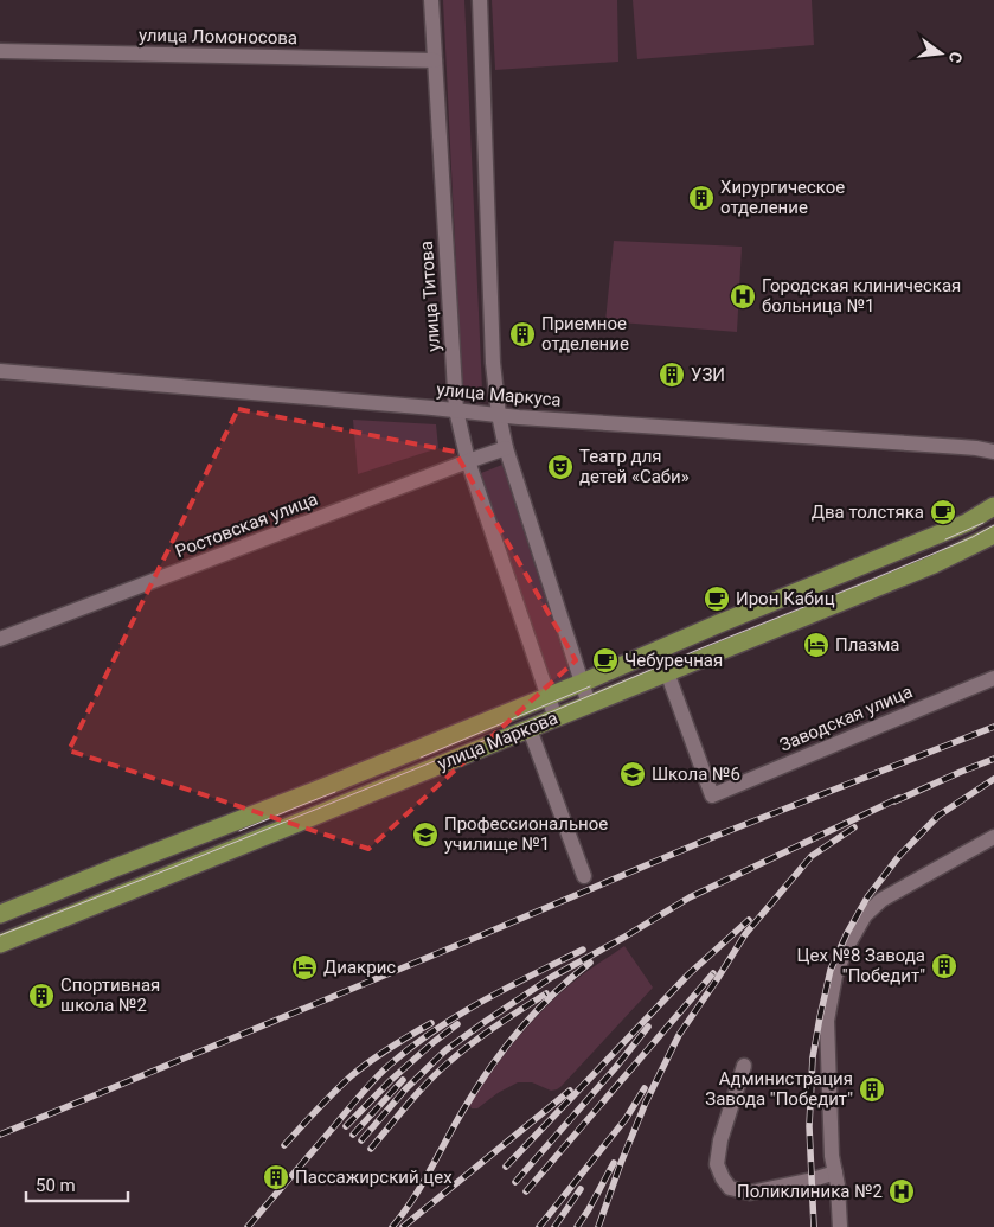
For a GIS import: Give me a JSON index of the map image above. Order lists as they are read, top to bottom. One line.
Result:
{"streets":{"main road":["улица Маркова"],"street":["улица Ломоносова","улица Титова","улица Маркуса","Ростовская улица","Заводская улица"]},"crossings":[["улица Ломоносова","улица Титова"],["улица Титова","улица Маркуса"],["улица Титова","Ростовская улица"],["улица Титова","улица Маркова"],["Заводская улица","улица Маркова"]],"places":{"building":["Хирургическое отделение","Приемное отделение","УЗИ","Цех №8 Завода \"Победит\"","Спортивная школа №2","Администрация Завода \"Победит\"","Пассажирский цех"],"hospital":["Городская клиническая больница №1","Поликлиника №2"],"theatre":["Театр для детей «Саби»"],"cafe":["Два толстяка","Ирон Кабиц","Чебуречная"],"hotel":["Плазма","Диакрис"],"school or university":["Школа №6","Профессиональное училище №1"]},"scale_bar":"50 m","north":"right"}
